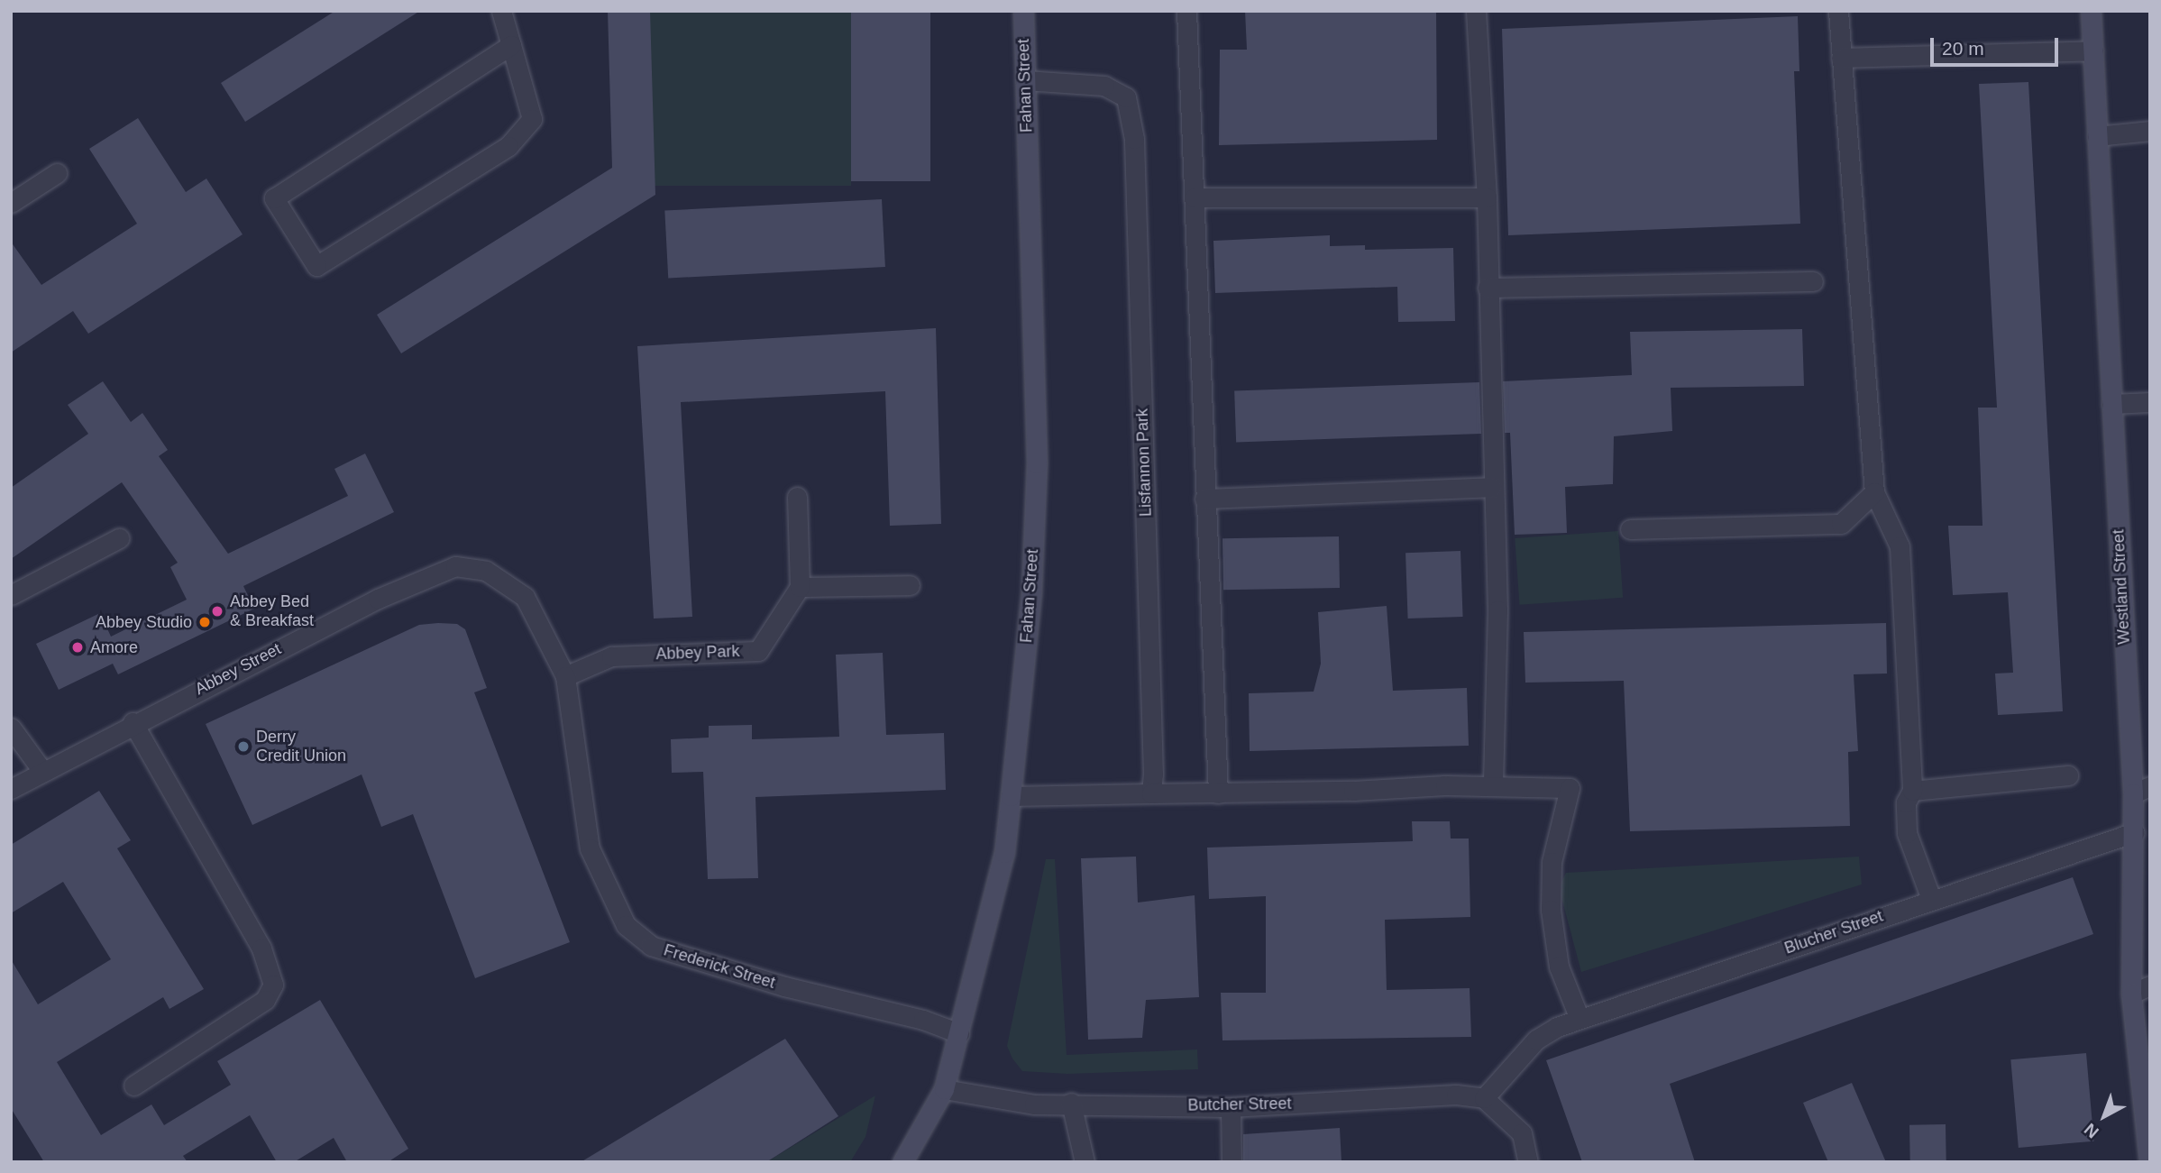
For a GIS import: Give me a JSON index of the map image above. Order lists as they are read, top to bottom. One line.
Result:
{"streets":{"main road":["Fahan Street","Westland Street"],"street":["Lisfannon Park","Abbey Park","Abbey Street","Blucher Street","Frederick Street","Butcher Street"]},"crossings":[["Fahan Street","Lisfannon Park"],["Fahan Street","Frederick Street"],["Fahan Street","Butcher Street"],["Westland Street","Blucher Street"],["Abbey Park","Abbey Street"],["Abbey Park","Frederick Street"],["Abbey Street","Frederick Street"],["Blucher Street","Butcher Street"]],"places":["Abbey Bed & Breakfast","Abbey Studio","Amore","Derry Credit Union"],"scale_bar":"20 m","north":"bottom left"}
